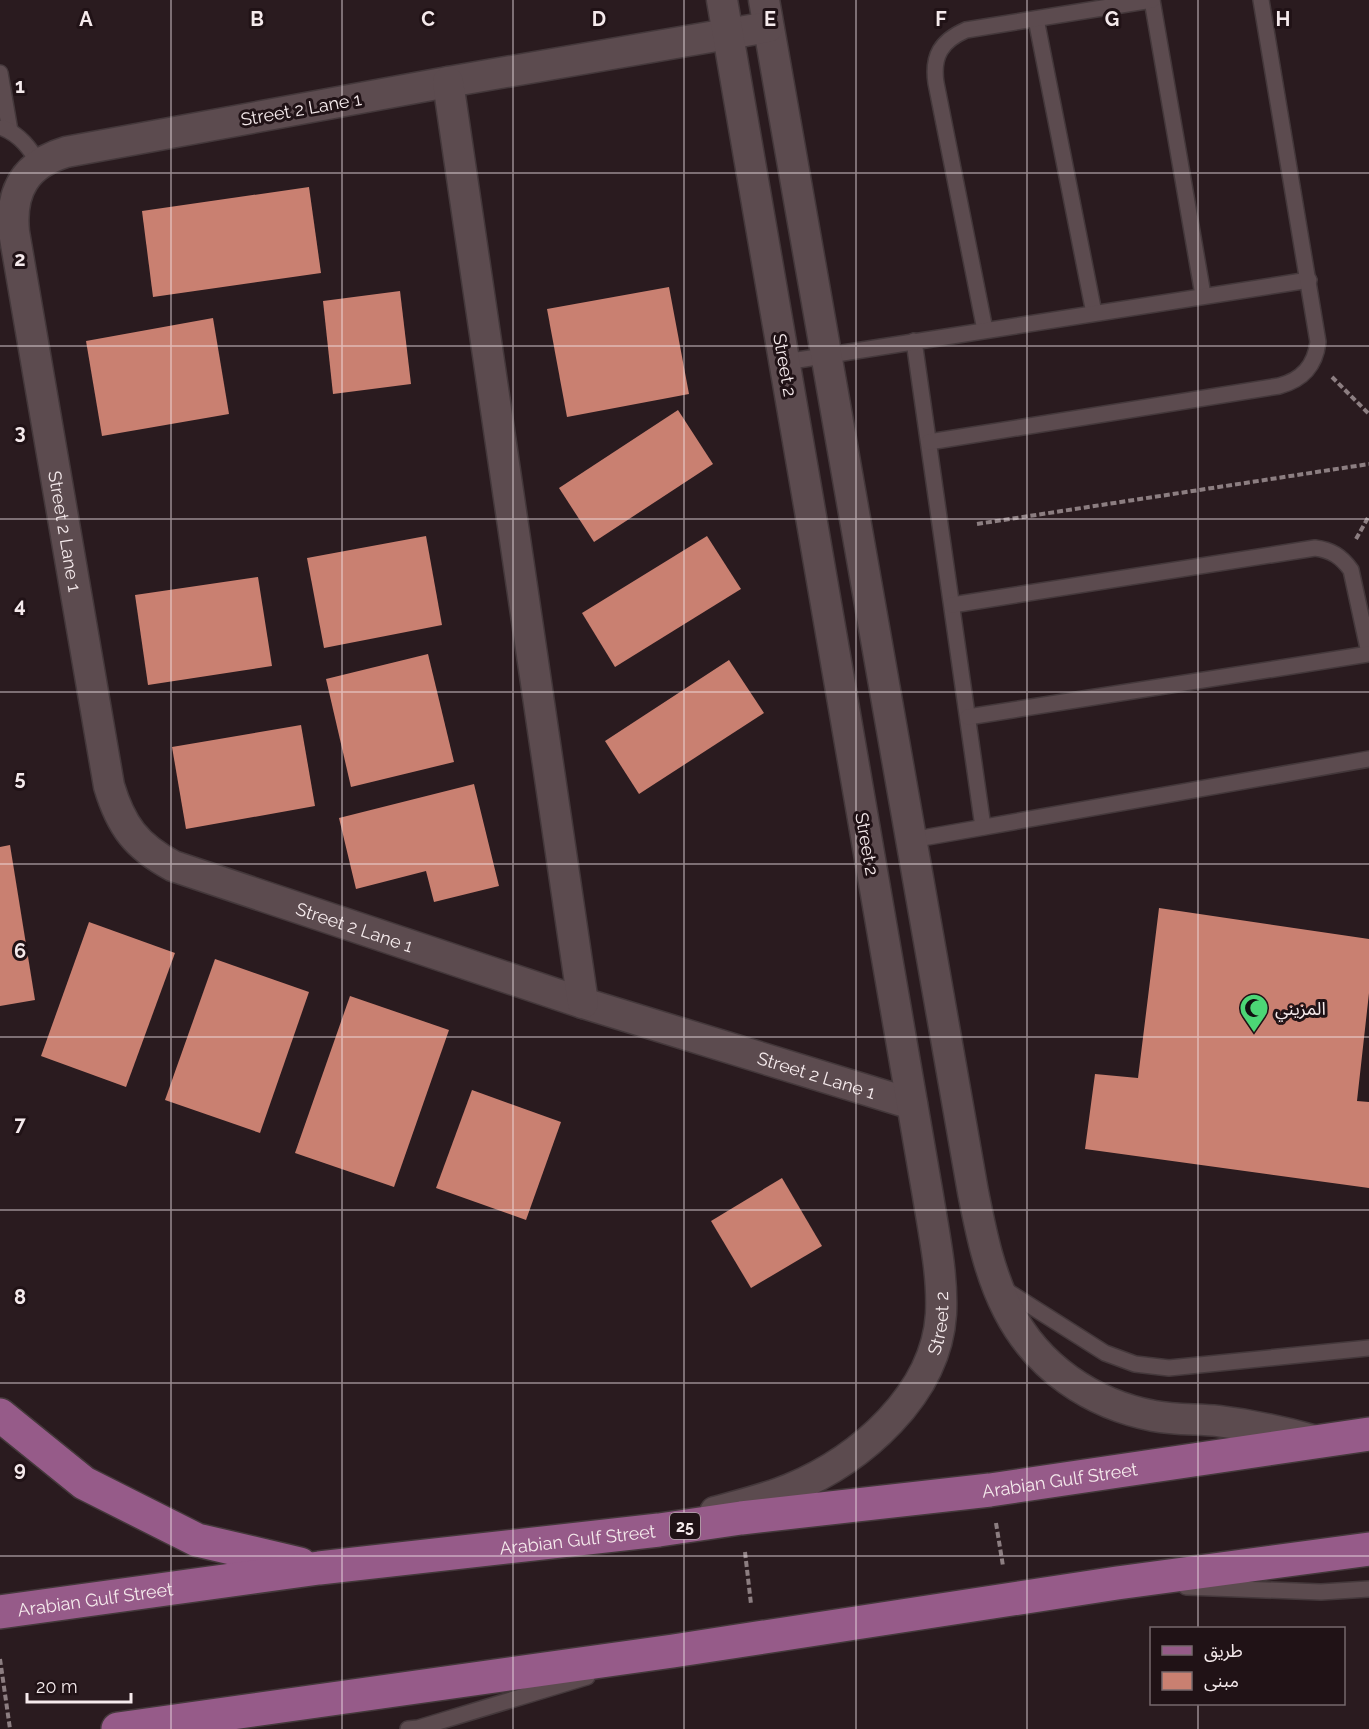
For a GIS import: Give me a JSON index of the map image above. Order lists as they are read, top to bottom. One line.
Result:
{"streets":{"main road":["Arabian Gulf Street","25"],"street":["Street 2 Lane 1","Street 2"]},"crossings":[["Street 2 Lane 1","Street 2"],["Street 2","Arabian Gulf Street"]],"places":{"mosque":["المزيني"]},"legend":["طريق","مبنى"],"scale_bar":"20 m","grid":{"columns":["A","B","C","D","E","F","G","H"],"rows":["1","2","3","4","5","6","7","8","9"]}}
